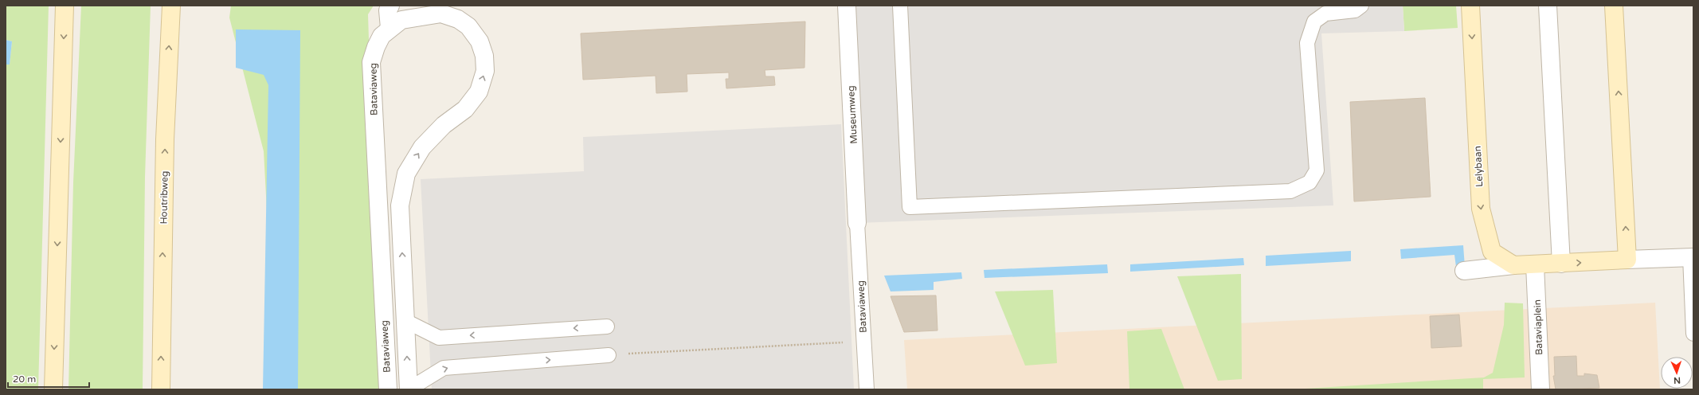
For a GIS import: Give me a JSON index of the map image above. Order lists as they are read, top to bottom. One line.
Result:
{"streets":{"main road":["Lelybaan","Houtribweg"],"street":["Bataviaweg","Museumweg","Bataviaplein"]},"crossings":[["Bataviaweg","Museumweg"]],"scale_bar":"20 m","north":"bottom"}
